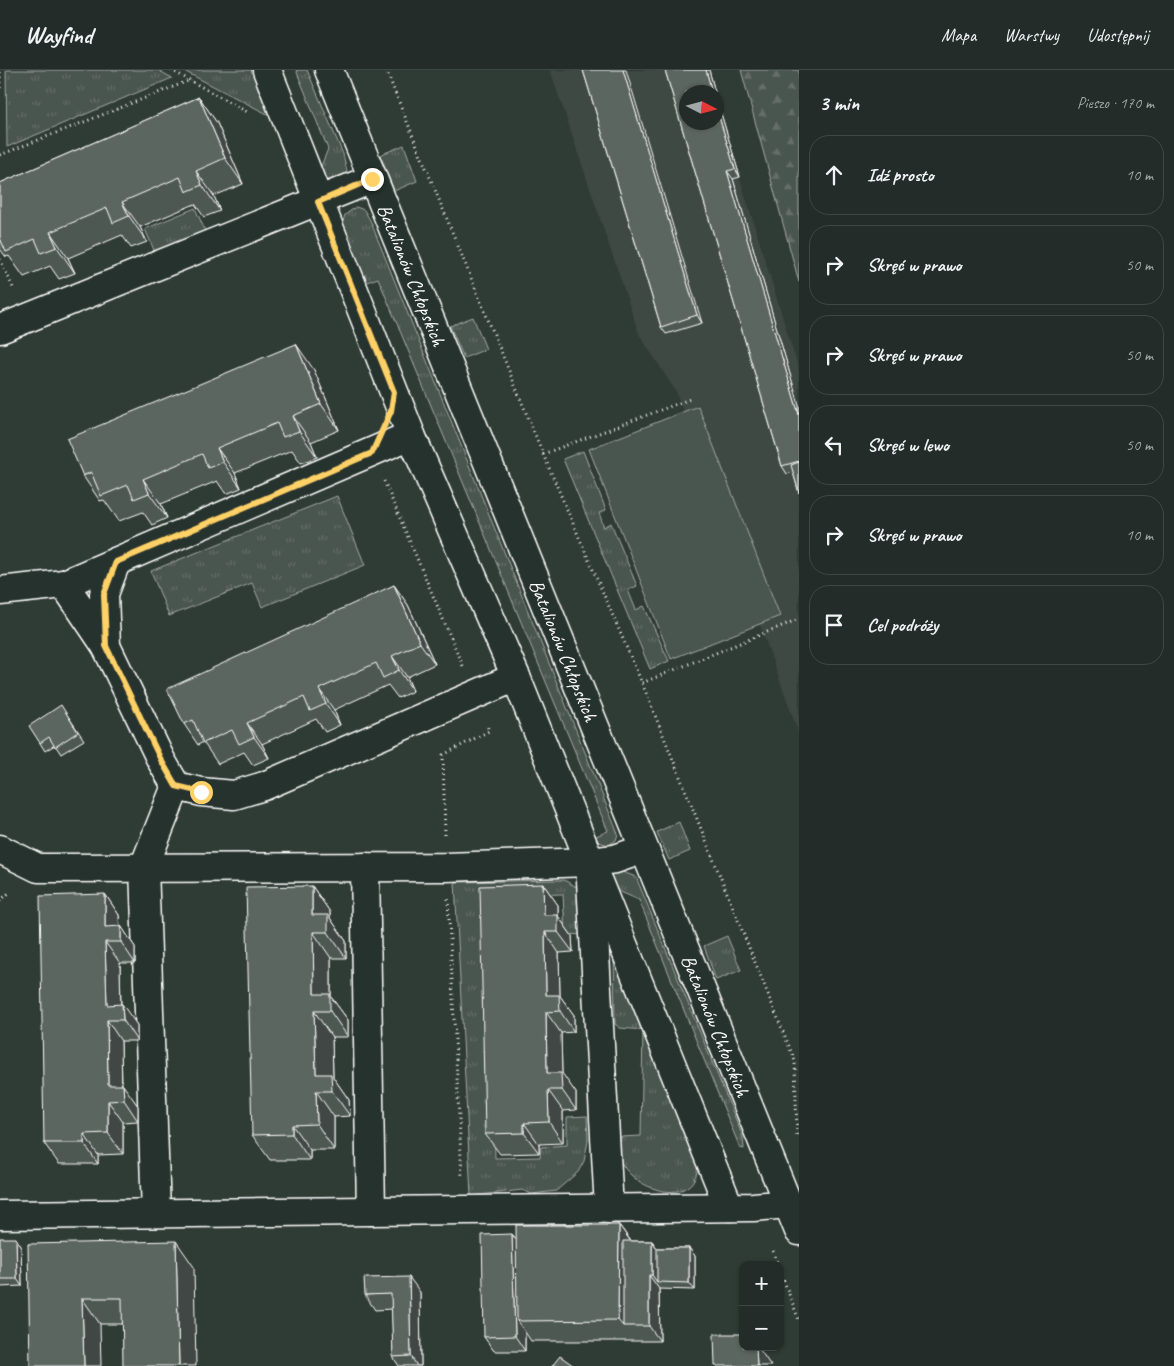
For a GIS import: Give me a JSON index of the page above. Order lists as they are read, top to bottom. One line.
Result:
{"streets":{"street":["Batalionów Chłopskich"]},"north":"right","page":{"header":"Wayfind","nav":["Mapa","Warstwy","Udostępnij"],"heading":["3 min","Pieszo · 170 m"],"list":[["Idź prosto","10 m"],["Skręć w prawo","50 m"],["Skręć w prawo","50 m"],["Skręć w lewo","50 m"],["Skręć w prawo","10 m"],"Cel podróży"],"map_buttons":["+","−"]}}
